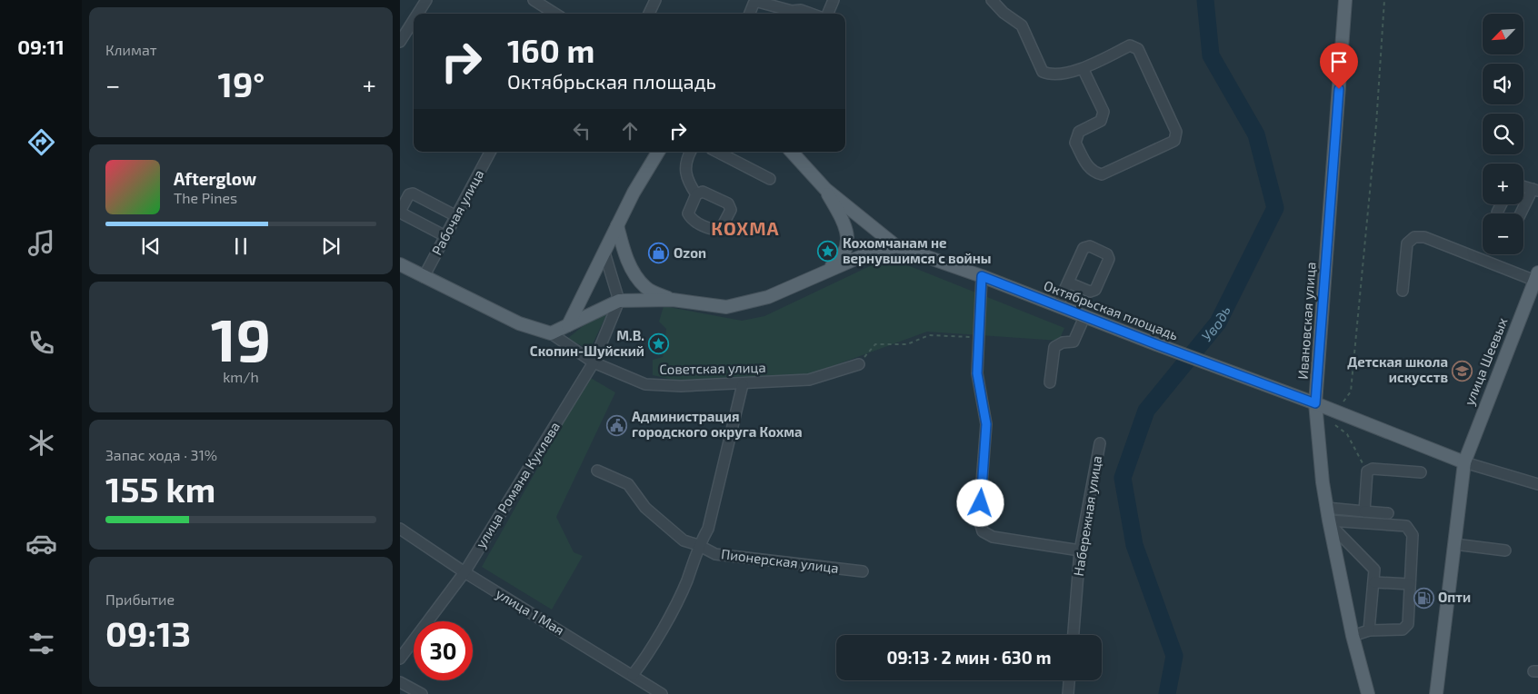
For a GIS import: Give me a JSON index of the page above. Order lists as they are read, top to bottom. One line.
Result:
{"streets":{"main road":["Октябрьская площадь","Ивановская улица","улица Шеевых","Советская улица"],"street":["Рабочая улица","улица Романа Куклева","Набережная улица","Пионерская улица","улица 1 Мая"]},"crossings":[["Рабочая улица","Советская улица"],["Октябрьская площадь","Ивановская улица"],["Октябрьская площадь","улица Шеевых"],["Советская улица","улица Романа Куклева"],["улица Романа Куклева","улица 1 Мая"]],"districts":["КОХМА"],"water":["Уводь"],"places":{"place":["Кохомчанам не вернувшимся с войны","М.В. Скопин-Шуйский"],"shop":["Ozon"],"school or university":["Детская школа искусств"],"public building":["Администрация городского округа Кохма"],"fuel station":["Опти"]},"north":"bottom left","page":{"tabs":"09:11","tile":["Климат",["19","km/h"],["Запас хода · 31%","155 km"],["Прибытие","09:13"]],"map_buttons":["+","−"],"turn":["160 m","Октябрьская площадь"],"heat":["−","19°","+"],"song":["Afterglow","The Pines"],"limit":"30","trip":"09:13 · 2 мин · 630 m"}}
